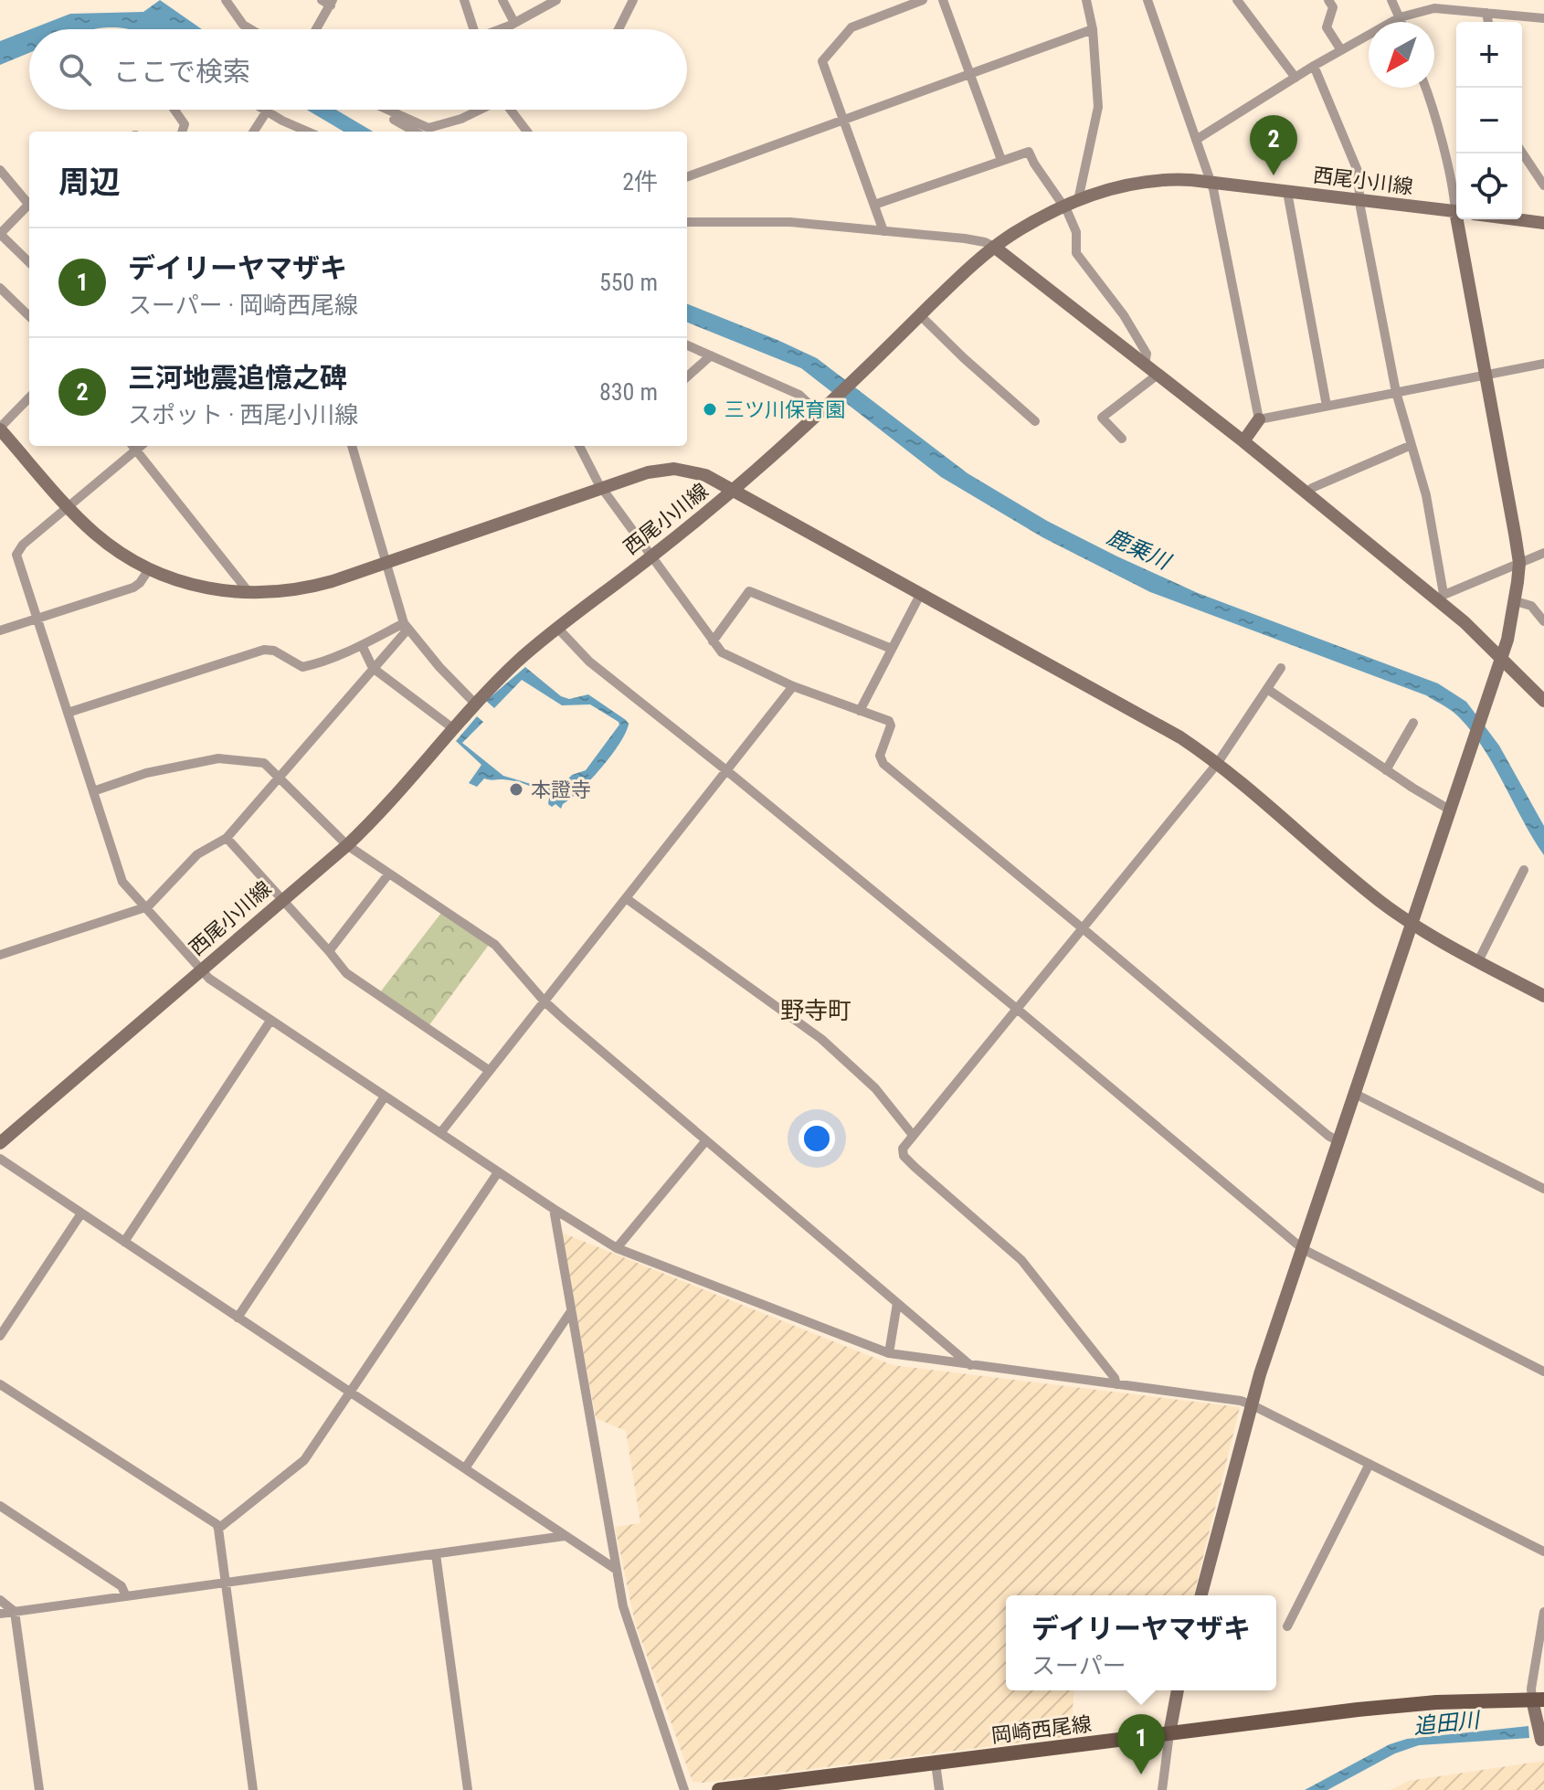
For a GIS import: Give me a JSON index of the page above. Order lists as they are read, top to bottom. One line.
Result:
{"streets":{"main road":["岡崎西尾線"],"street":["西尾小川線"]},"districts":["野寺町"],"water":["鹿乗川","追田川"],"places":["三ツ川保育園","本證寺"],"north":"bottom left","page":{"map_buttons":["+","−"],"search":"ここで検索","pins":["2","1"],"heading":["周辺","2件"],"list":[{"mark":"1","name":"デイリーヤマザキ","note":"スーパー · 岡崎西尾線","value":"550 m"},{"mark":"2","name":"三河地震追憶之碑","note":"スポット · 西尾小川線","value":"830 m"}],"popup":["デイリーヤマザキ","スーパー"]}}
